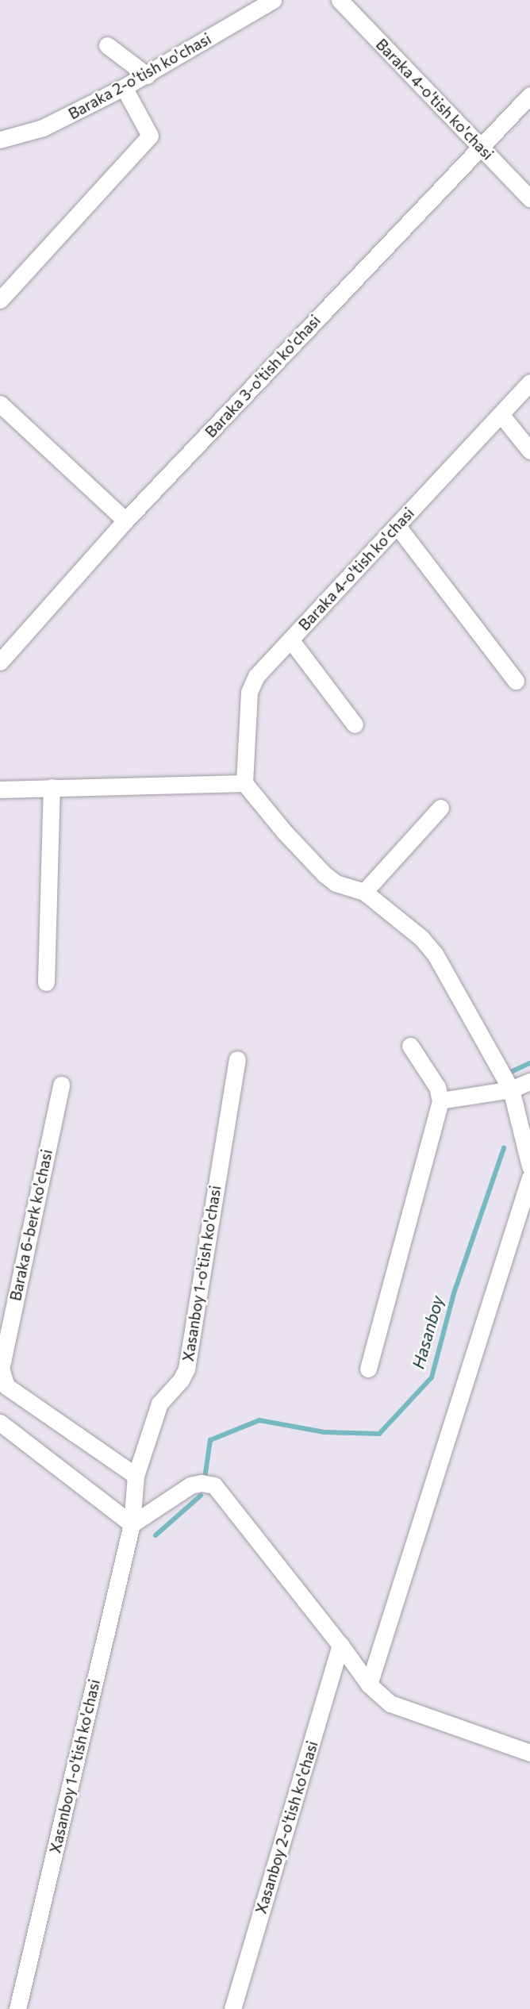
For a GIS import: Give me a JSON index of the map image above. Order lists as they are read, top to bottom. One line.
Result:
{"streets":{"street":["Baraka 2-o'tish ko'chasi","Baraka 4-o'tish ko'chasi","Baraka 3-o'tish ko'chasi","Baraka 6-berk ko'chasi","Xasanboy 1-o'tish ko'chasi","Xasanboy 2-o'tish ko'chasi"]},"crossings":[["Baraka 4-o'tish ko'chasi","Baraka 3-o'tish ko'chasi"]],"water":["Hasanboy"]}
